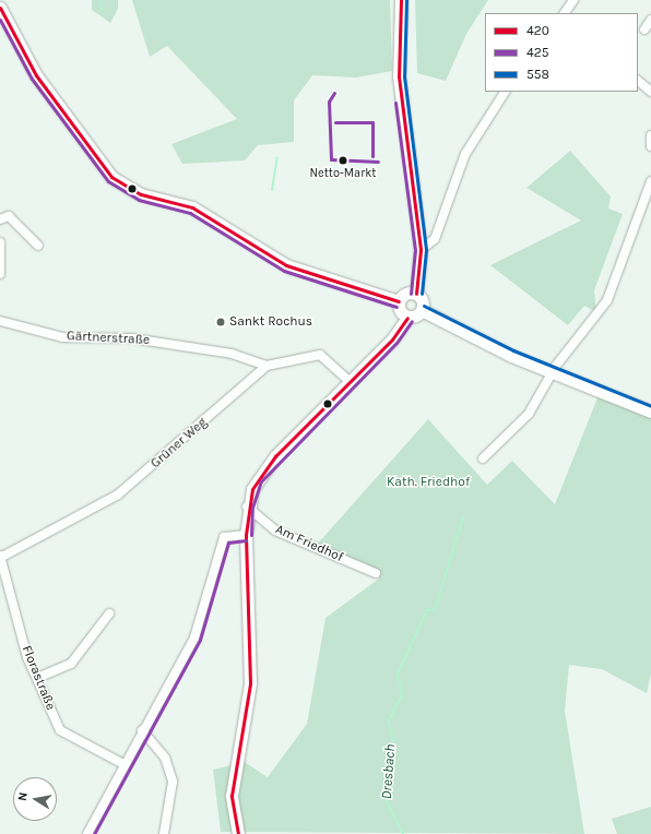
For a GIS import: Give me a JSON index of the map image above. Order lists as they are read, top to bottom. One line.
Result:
{"streets":{"street":["Gärtnerstraße","Grüner Weg","Am Friedhof","Florastraße"]},"crossings":[["Gärtnerstraße","Grüner Weg"],["Grüner Weg","Florastraße"]],"water":["Dresbach"],"parks":["Kath. Friedhof"],"places":["Netto-Markt","Sankt Rochus"],"lines":["transit line 420","transit line 558","transit line 425"],"legend":["420","425","558"],"north":"left"}
